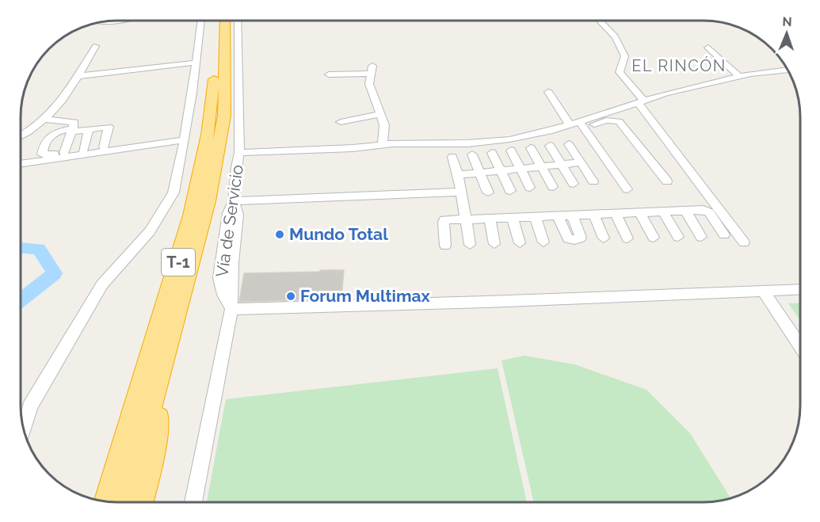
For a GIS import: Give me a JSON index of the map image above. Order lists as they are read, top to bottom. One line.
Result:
{"streets":{"highway":["T-1"],"street":["Vía de Servicio"]},"districts":["EL RINCÓN"],"places":["Mundo Total","Forum Multimax"],"north":"top"}
